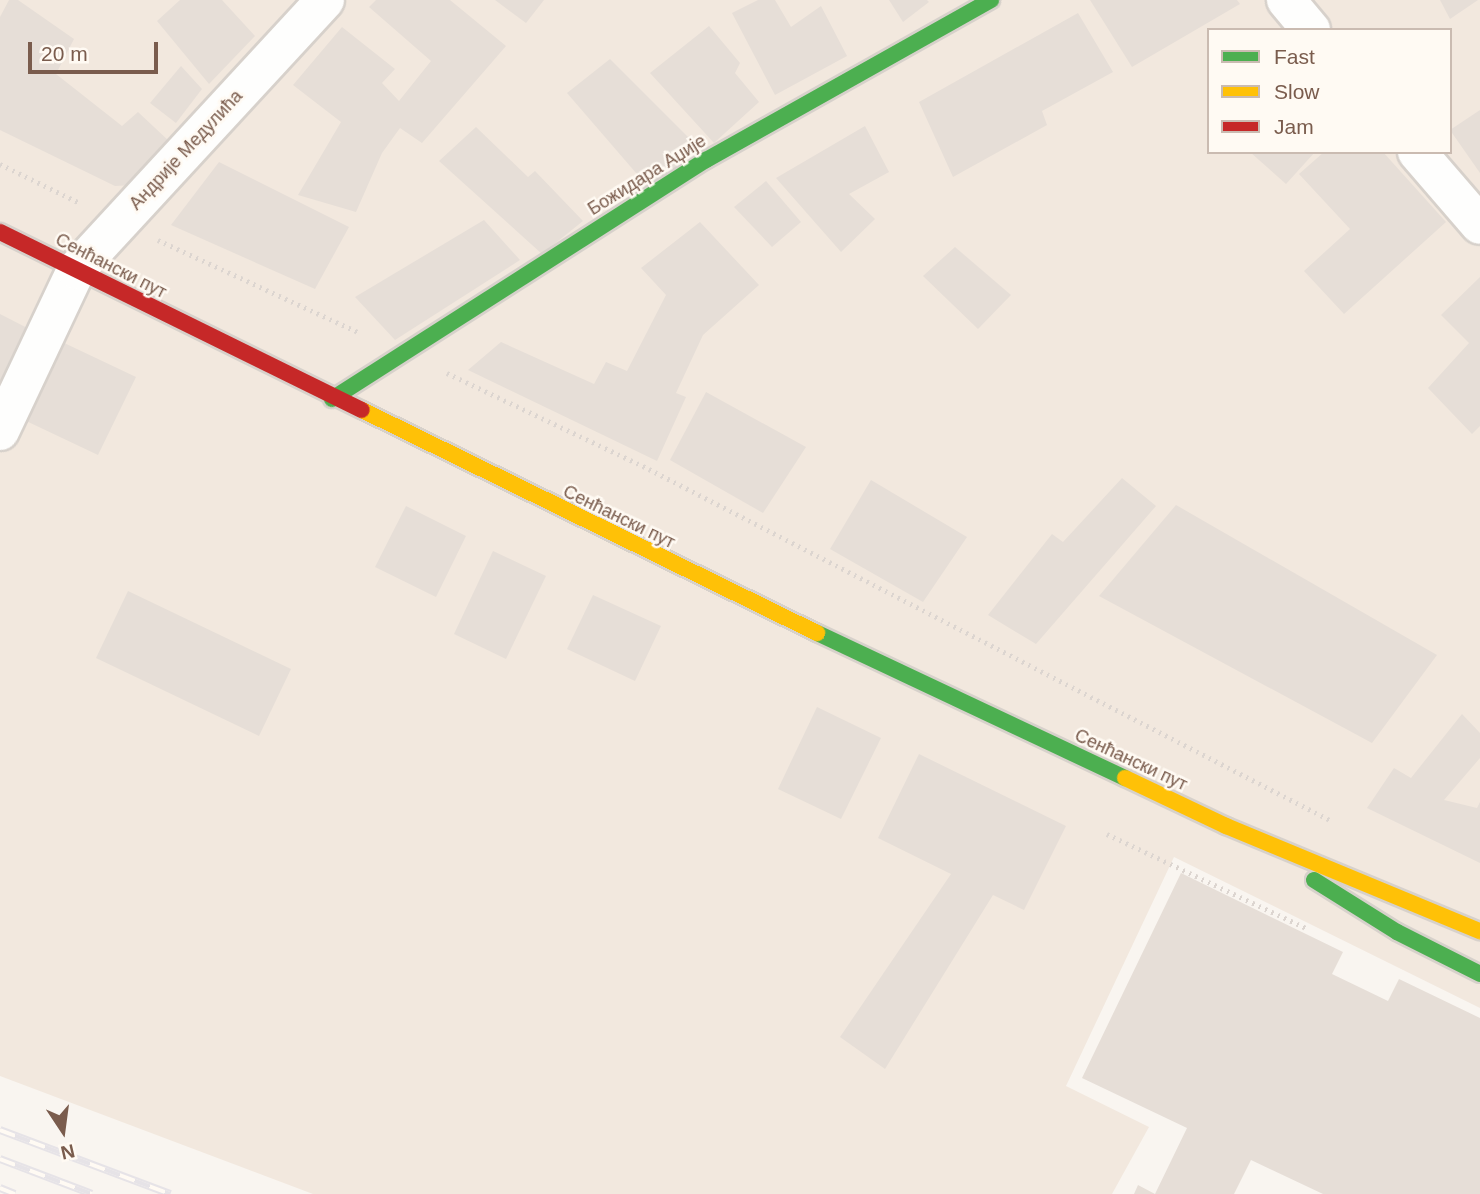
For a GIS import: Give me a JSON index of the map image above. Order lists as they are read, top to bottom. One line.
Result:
{"streets":{"main road":["Божидара Аџије","Сенћански пут"],"street":["Андрије Медулића"]},"crossings":[["Андрије Медулића","Сенћански пут"],["Божидара Аџије","Сенћански пут"]],"legend":["Fast","Slow","Jam"],"scale_bar":"20 m","north":"bottom"}
